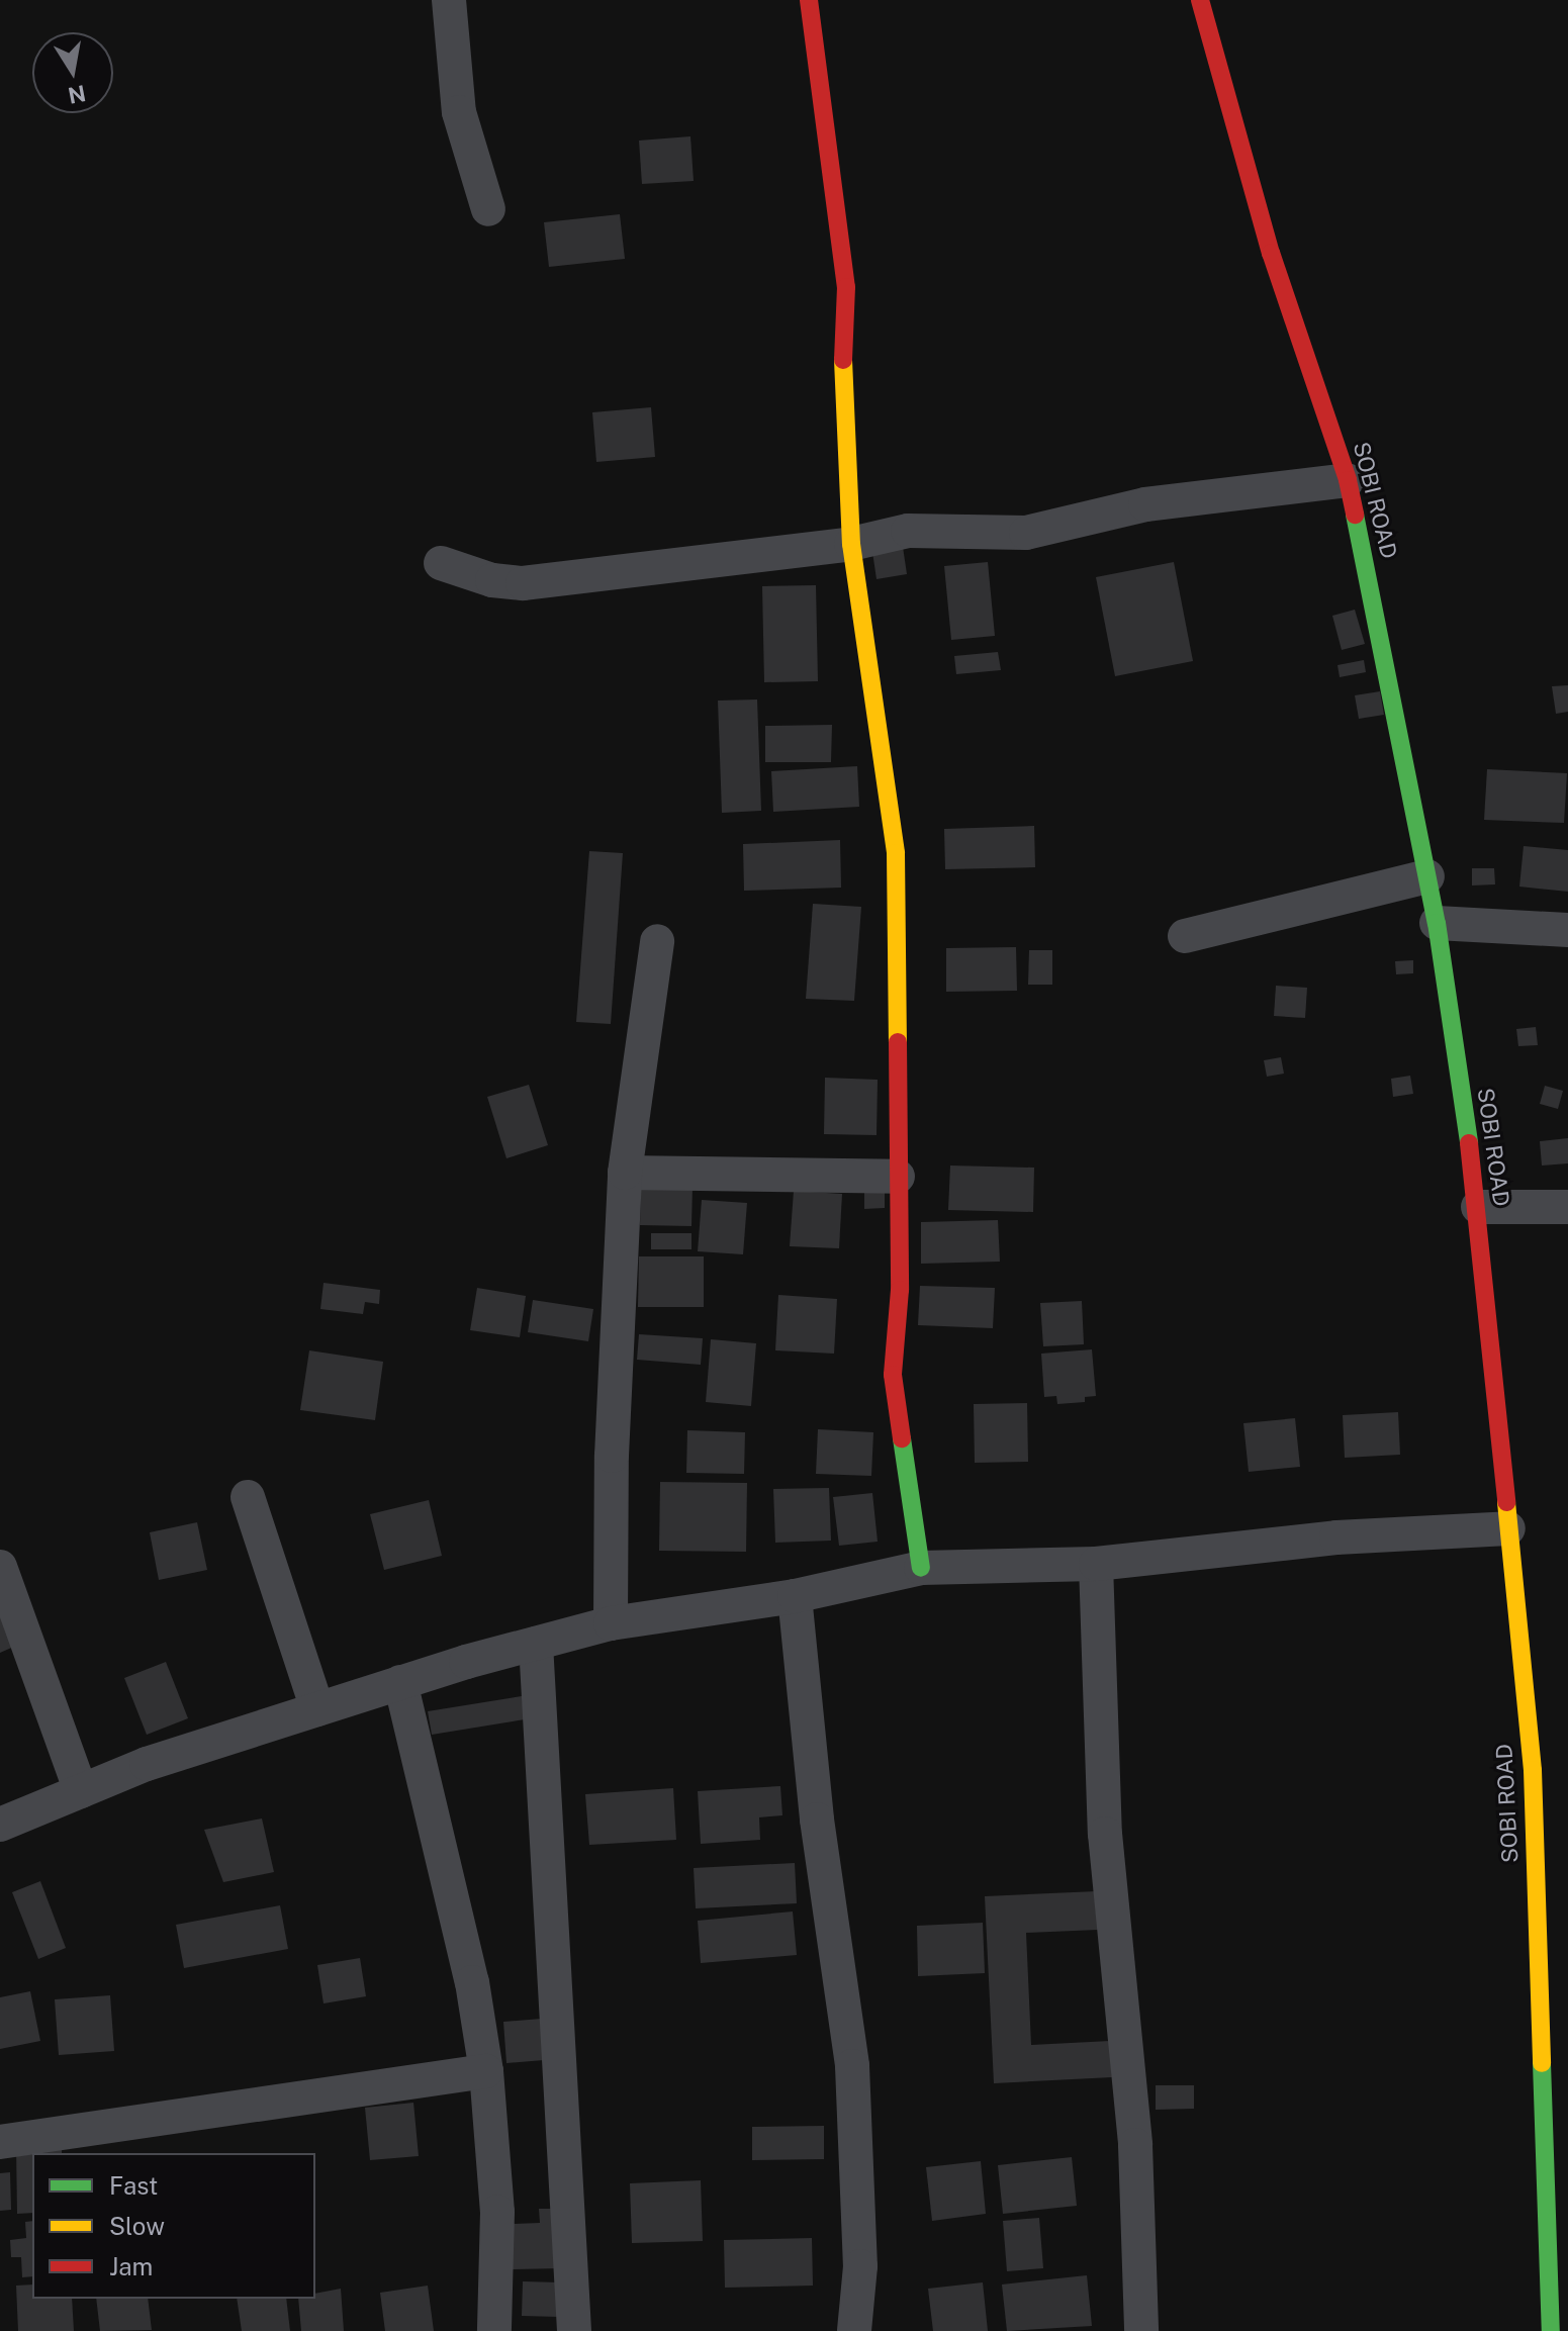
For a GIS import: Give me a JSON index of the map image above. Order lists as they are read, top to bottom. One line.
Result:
{"streets":{"main road":["SOBI ROAD"]},"legend":["Fast","Slow","Jam"],"north":"bottom"}
